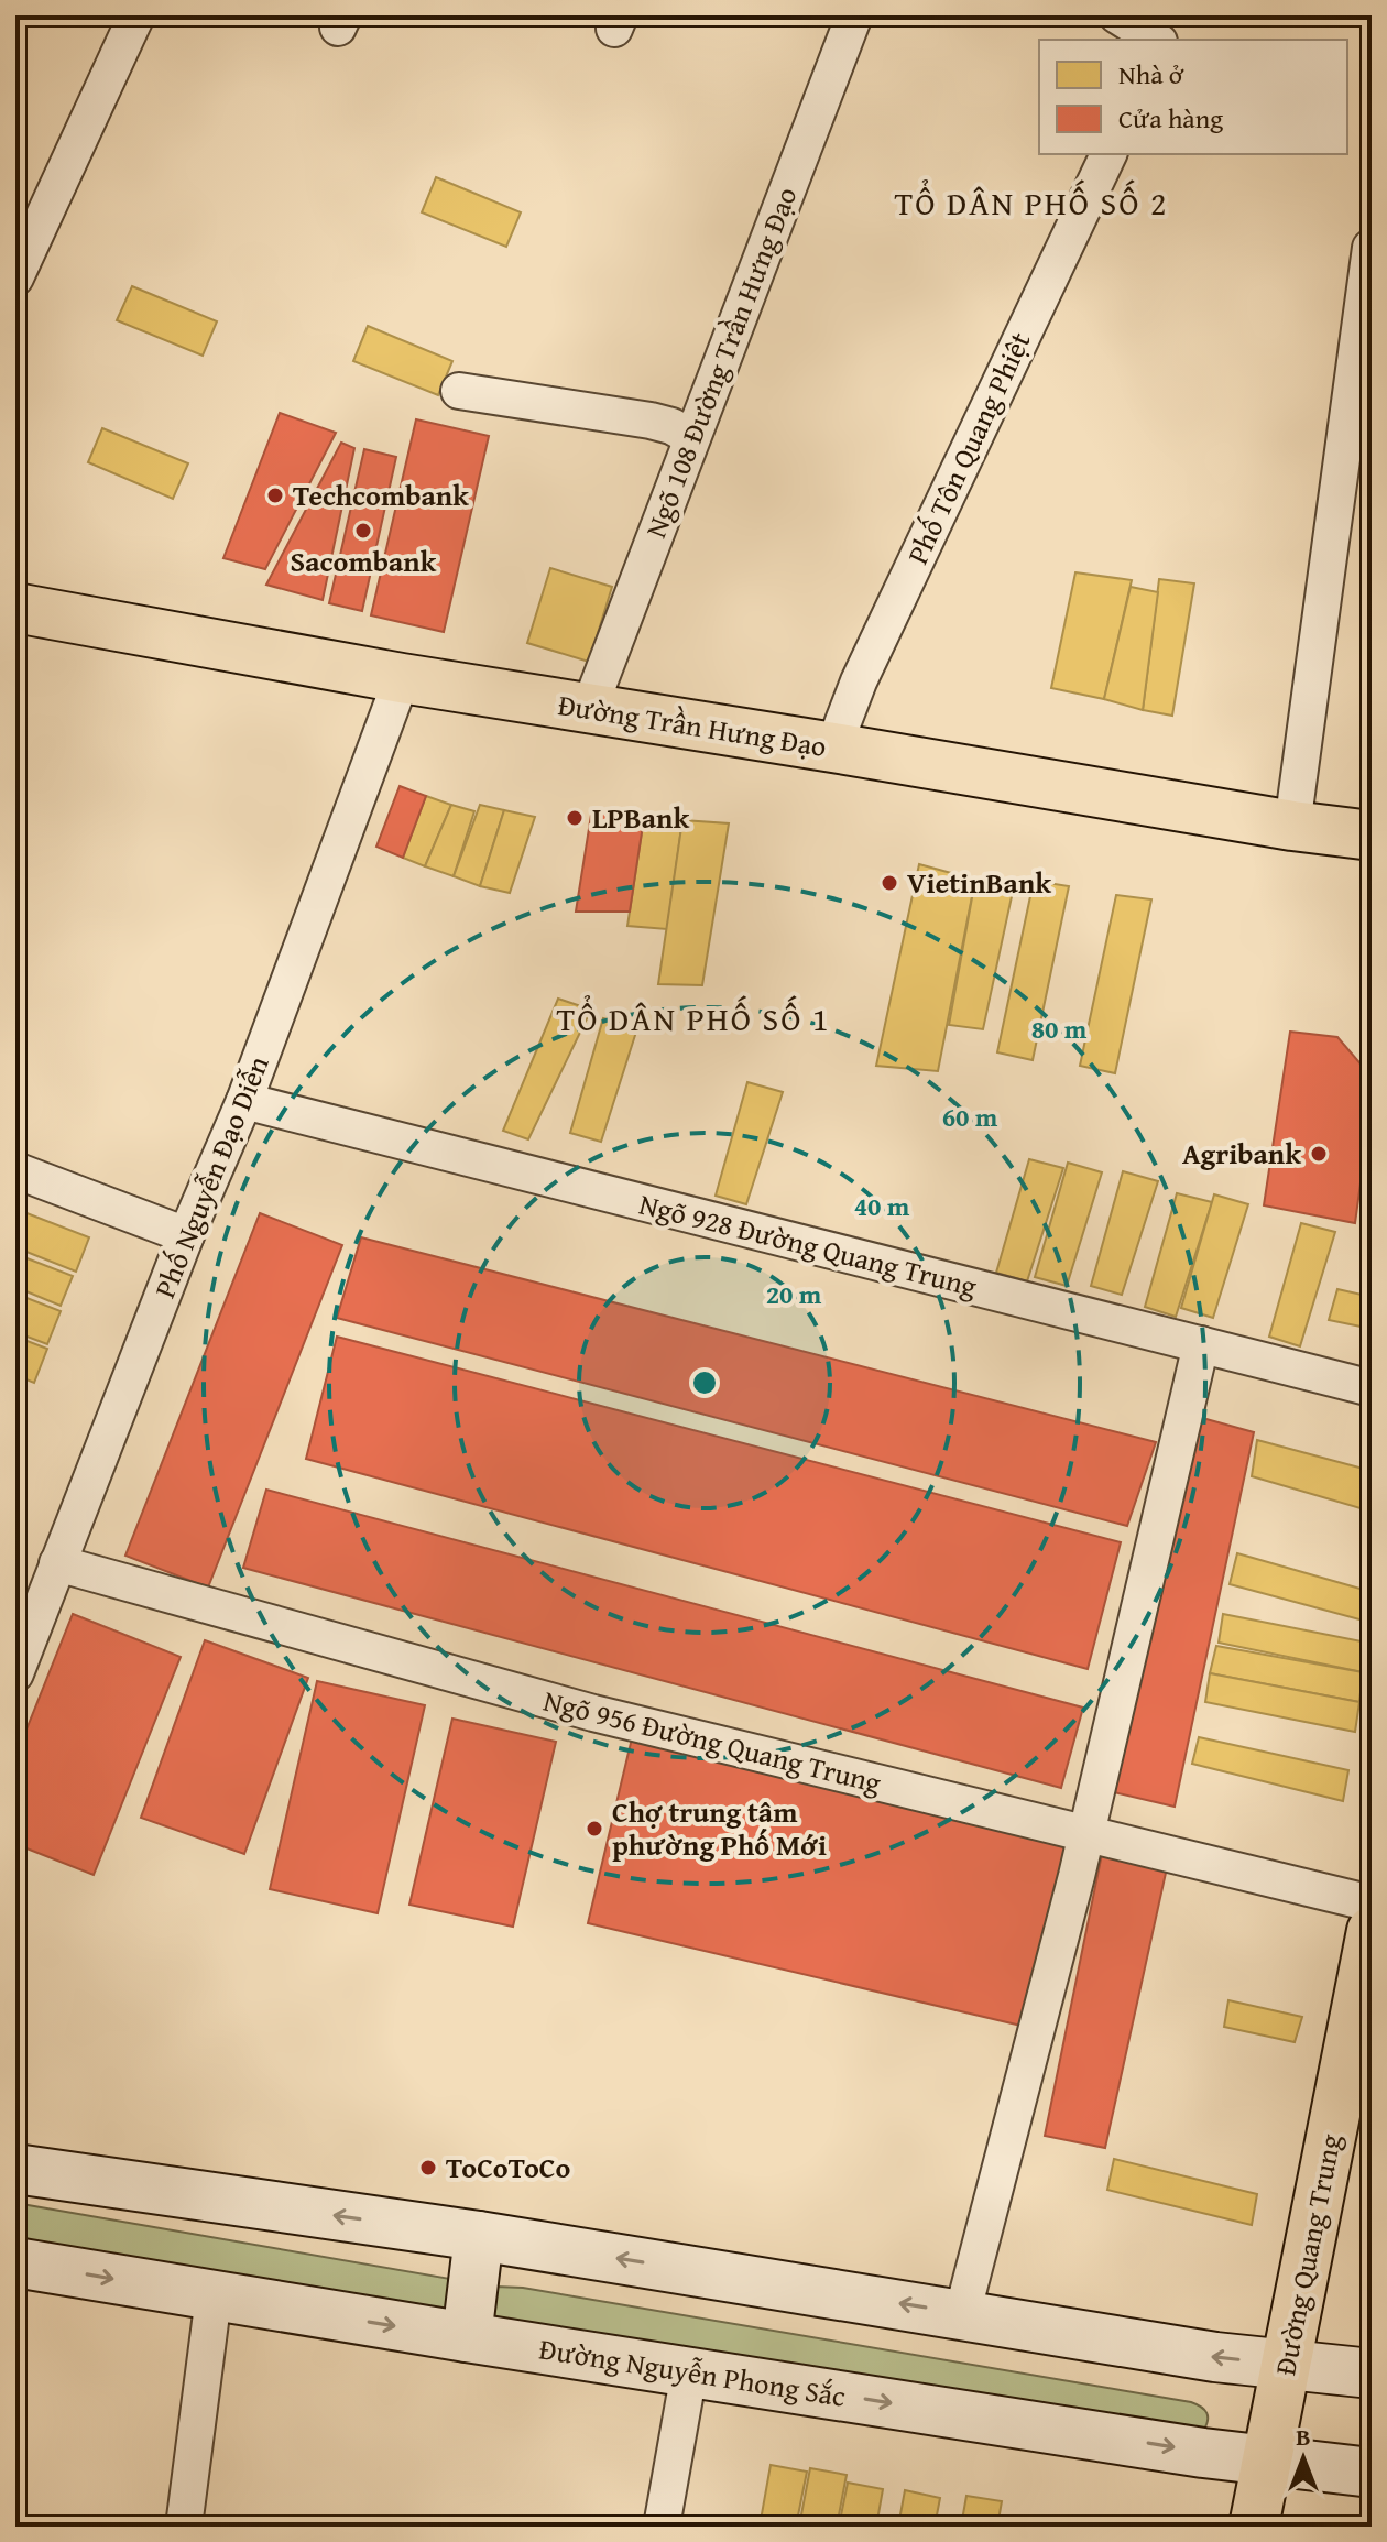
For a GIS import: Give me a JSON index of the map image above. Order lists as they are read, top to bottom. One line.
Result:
{"streets":{"main road":["Đường Trần Hưng Đạo","Đường Quang Trung","Đường Nguyễn Phong Sắc"],"street":["Ngõ 108 Đường Trần Hưng Đạo","Phố Tôn Quang Phiệt","Phố Nguyễn Đạo Diễn","Ngõ 928 Đường Quang Trung","Ngõ 956 Đường Quang Trung"]},"crossings":[["Ngõ 108 Đường Trần Hưng Đạo","Đường Trần Hưng Đạo"],["Phố Tôn Quang Phiệt","Đường Trần Hưng Đạo"],["Đường Trần Hưng Đạo","Phố Nguyễn Đạo Diễn"],["Phố Nguyễn Đạo Diễn","Ngõ 928 Đường Quang Trung"],["Phố Nguyễn Đạo Diễn","Ngõ 956 Đường Quang Trung"],["Đường Quang Trung","Đường Nguyễn Phong Sắc"]],"districts":["TỔ DÂN PHỐ SỐ 2","TỔ DÂN PHỐ SỐ 1"],"places":["Techcombank","Sacombank","LPBank","VietinBank","Agribank","Chợ trung tâm phường Phố Mới","ToCoToCo"],"legend":["Nhà ở","Cửa hàng"],"north":"top","rings":["80 m","60 m","40 m","20 m"]}
